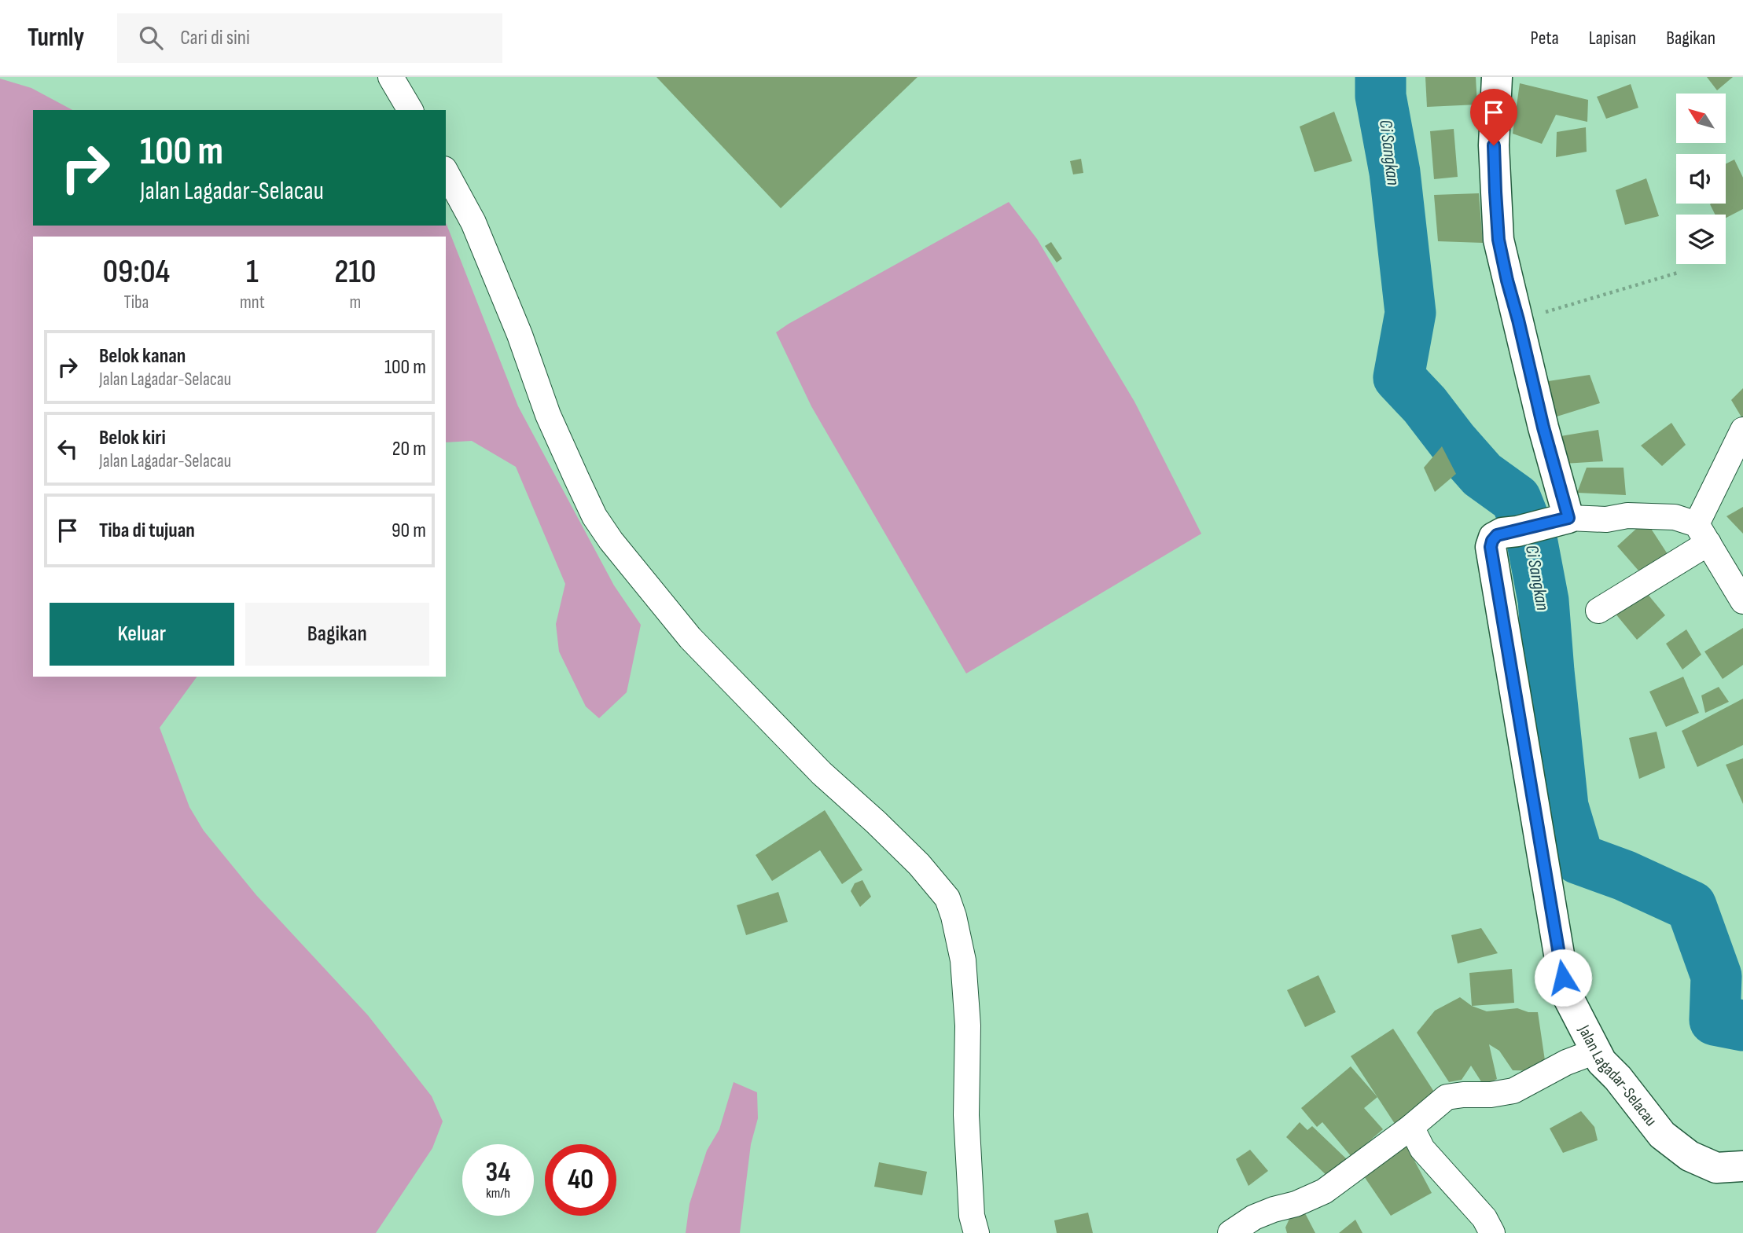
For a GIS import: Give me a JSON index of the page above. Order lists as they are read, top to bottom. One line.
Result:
{"streets":{"street":["Jalan Lagadar-Selacau"]},"water":["Ci Sangkan"],"north":"top left","page":{"header":"Turnly","search":"Cari di sini","nav":["Peta","Lapisan","Bagikan"],"turn":["100 m","Jalan Lagadar-Selacau"],"eta":["09:04","Tiba","1","mnt","210","m"],"list":[{"name":"Belok kanan","note":"Jalan Lagadar-Selacau","value":"100 m"},{"name":"Belok kiri","note":"Jalan Lagadar-Selacau","value":"20 m"},{"name":"Tiba di tujuan","value":"90 m"}],"buttons":["Keluar","Bagikan"],"speed":"34 km/h","limit":"40"}}
